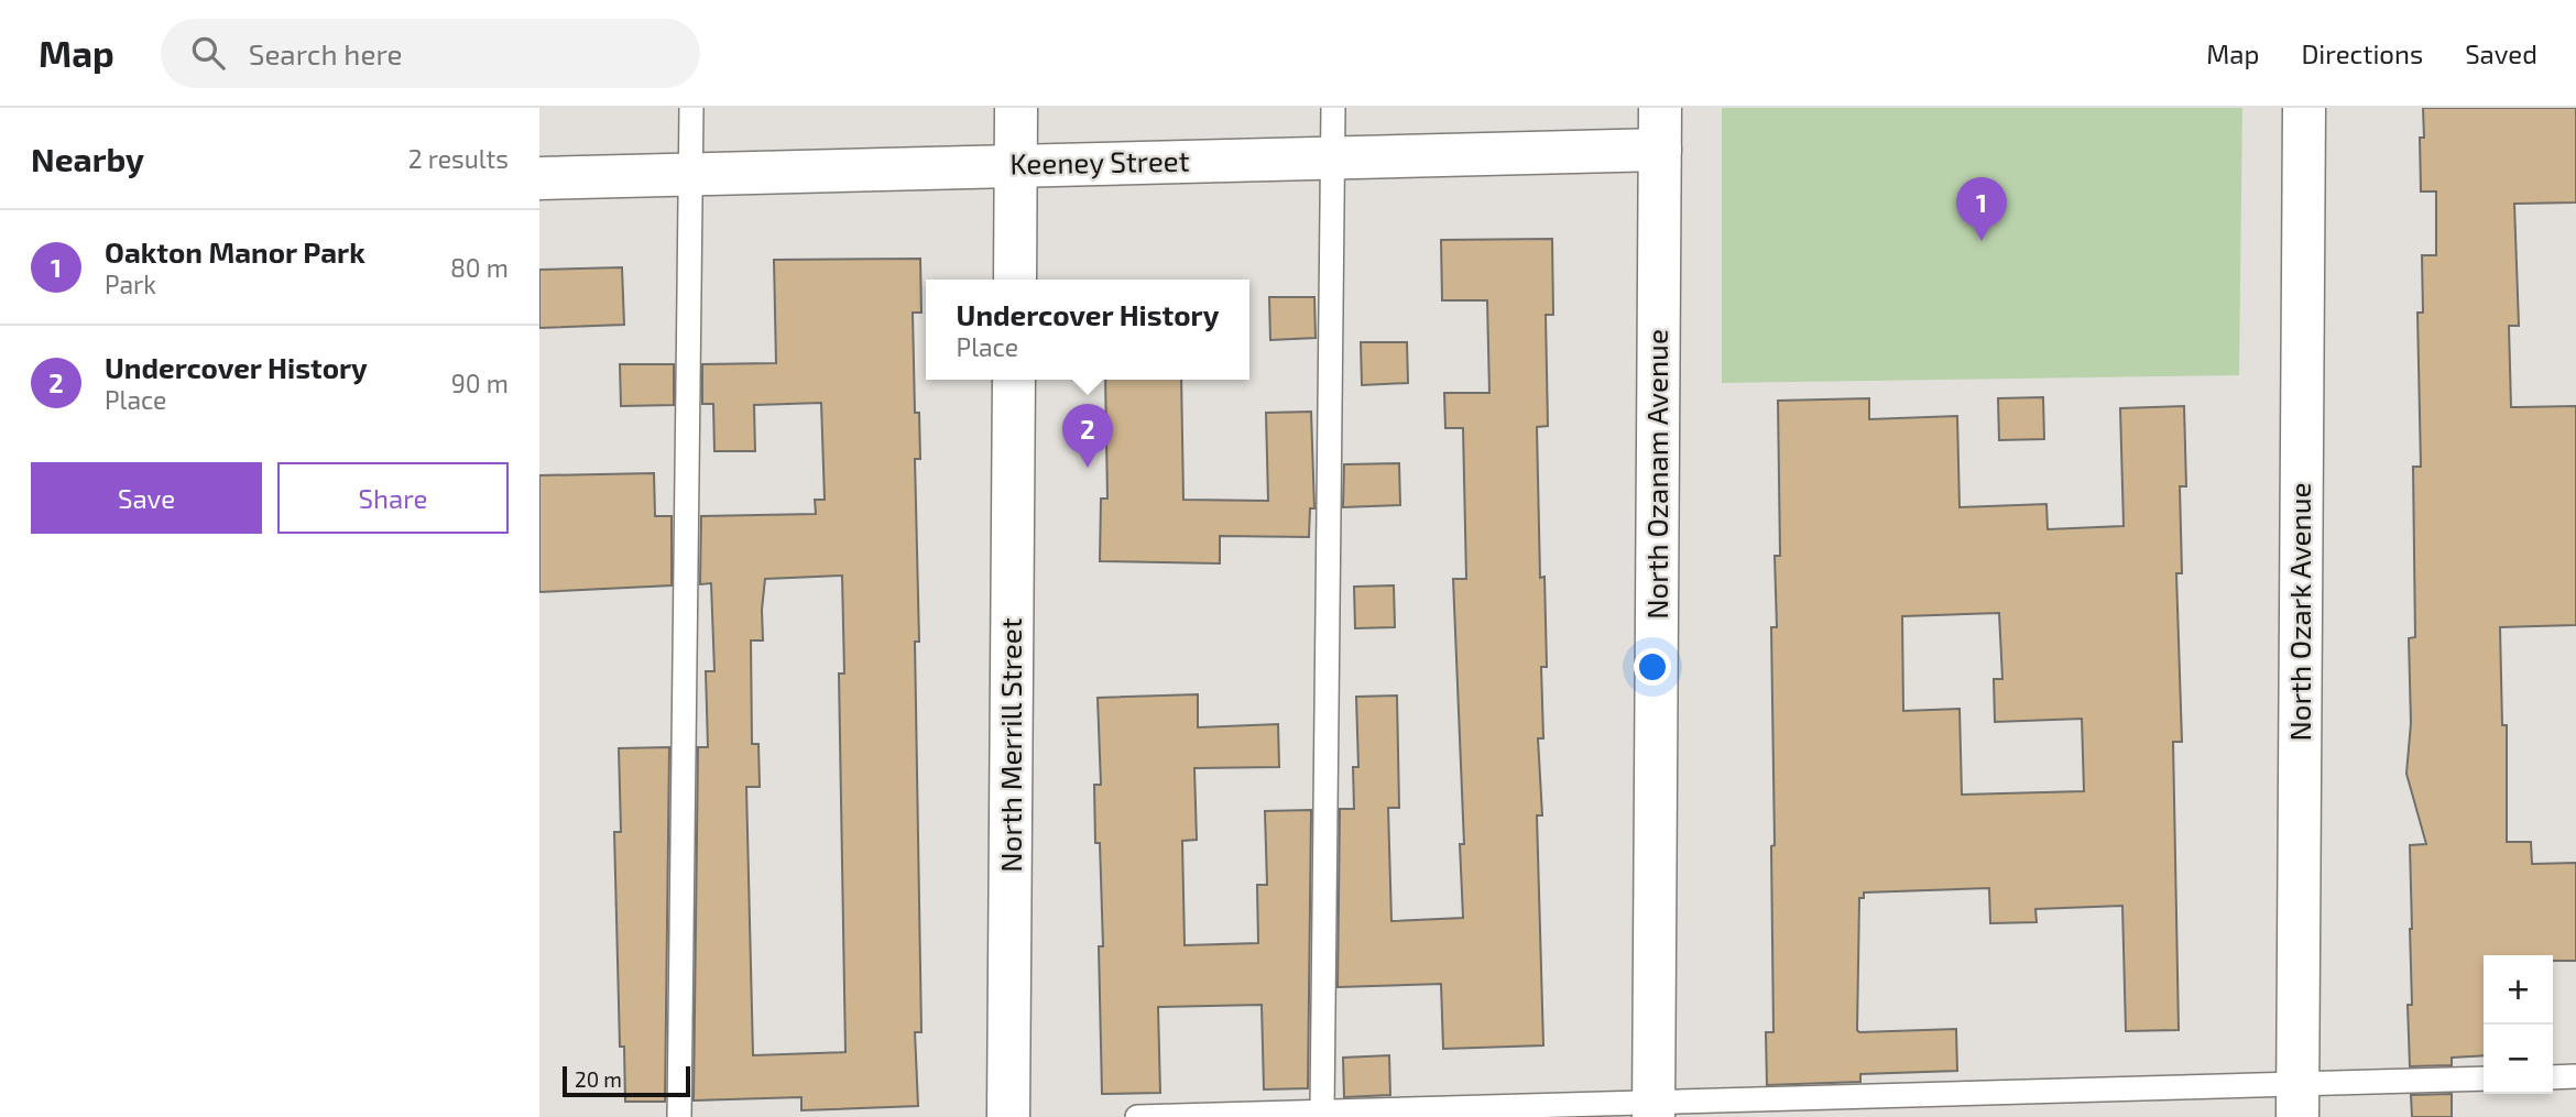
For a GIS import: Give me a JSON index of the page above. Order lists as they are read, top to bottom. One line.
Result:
{"streets":{"street":["Keeney Street","North Ozanam Avenue","North Ozark Avenue","North Merrill Street"]},"crossings":[["Keeney Street","North Ozanam Avenue"]],"scale_bar":"20 m","page":{"header":"Map","search":"Search here","nav":["Map","Directions","Saved"],"heading":["Nearby","2 results"],"pins":["1","2"],"list":[{"mark":"1","name":"Oakton Manor Park","note":"Park","value":"80 m"},{"mark":"2","name":"Undercover History","note":"Place","value":"90 m"}],"popup":["Undercover History","Place"],"buttons":["Save","Share"],"map_buttons":["+","−"],"scale":"20 m"}}
